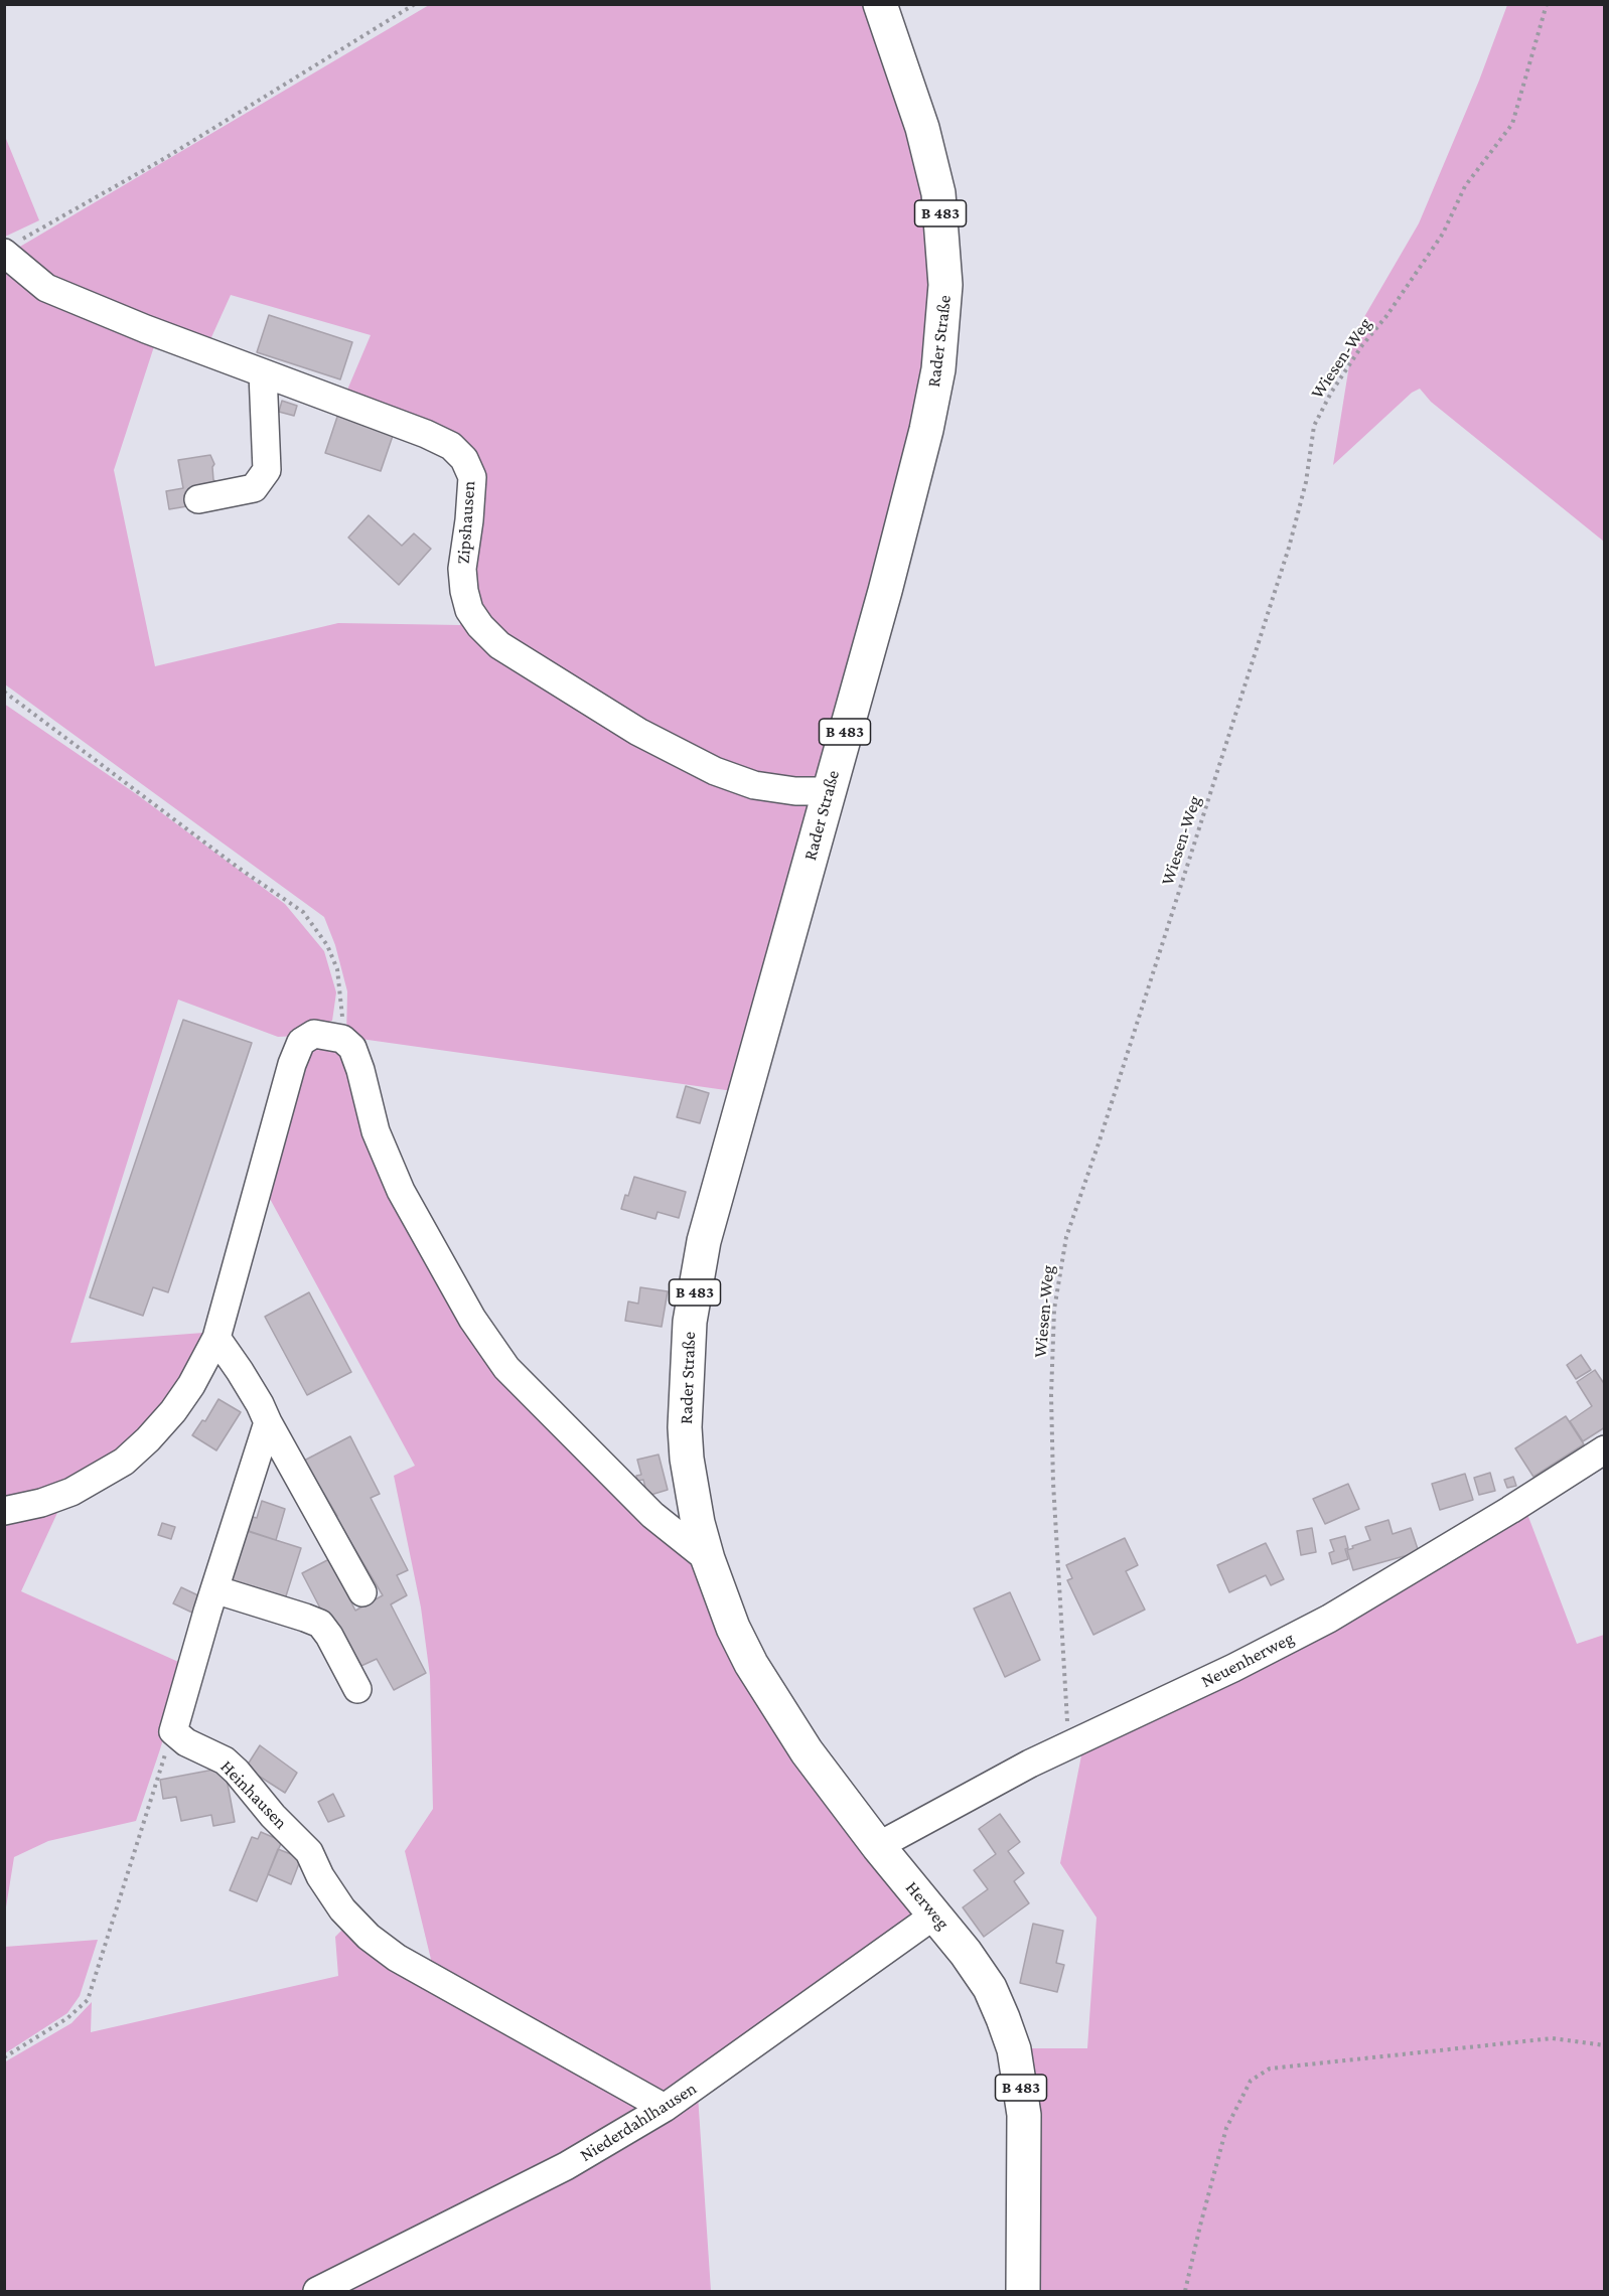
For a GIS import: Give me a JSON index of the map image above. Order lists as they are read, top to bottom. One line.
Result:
{"streets":{"main road":["B 483","Rader Straße","Herweg"],"street":["Zipshausen","Neuenherweg","Heinhausen","Niederdahlhausen"],"path":["Wiesen-Weg"]},"crossings":[["Rader Straße","Zipshausen"],["Rader Straße","Herweg"],["Wiesen-Weg","Neuenherweg"],["Neuenherweg","Herweg"],["Heinhausen","Niederdahlhausen"],["Herweg","Niederdahlhausen"]]}
